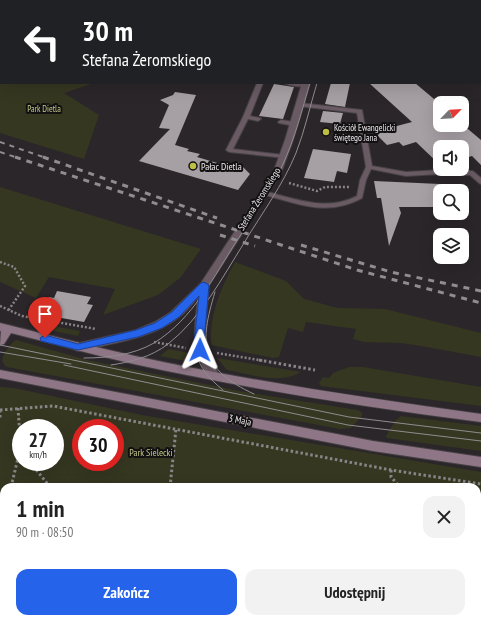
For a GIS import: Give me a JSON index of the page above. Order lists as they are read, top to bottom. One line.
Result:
{"streets":{"main road":["3 Maja"],"street":["Stefana Żeromskiego"]},"parks":["Park Dietla","Park Sielecki"],"places":["Kościół Ewangelicki świętego Jana","Pałac Dietla"],"north":"top right","page":{"turn":["30 m","Stefana Żeromskiego"],"speed":"27 km/h","limit":"30","heading":["1 min","90 m · 08:50"],"buttons":["Zakończ","Udostępnij"]}}
